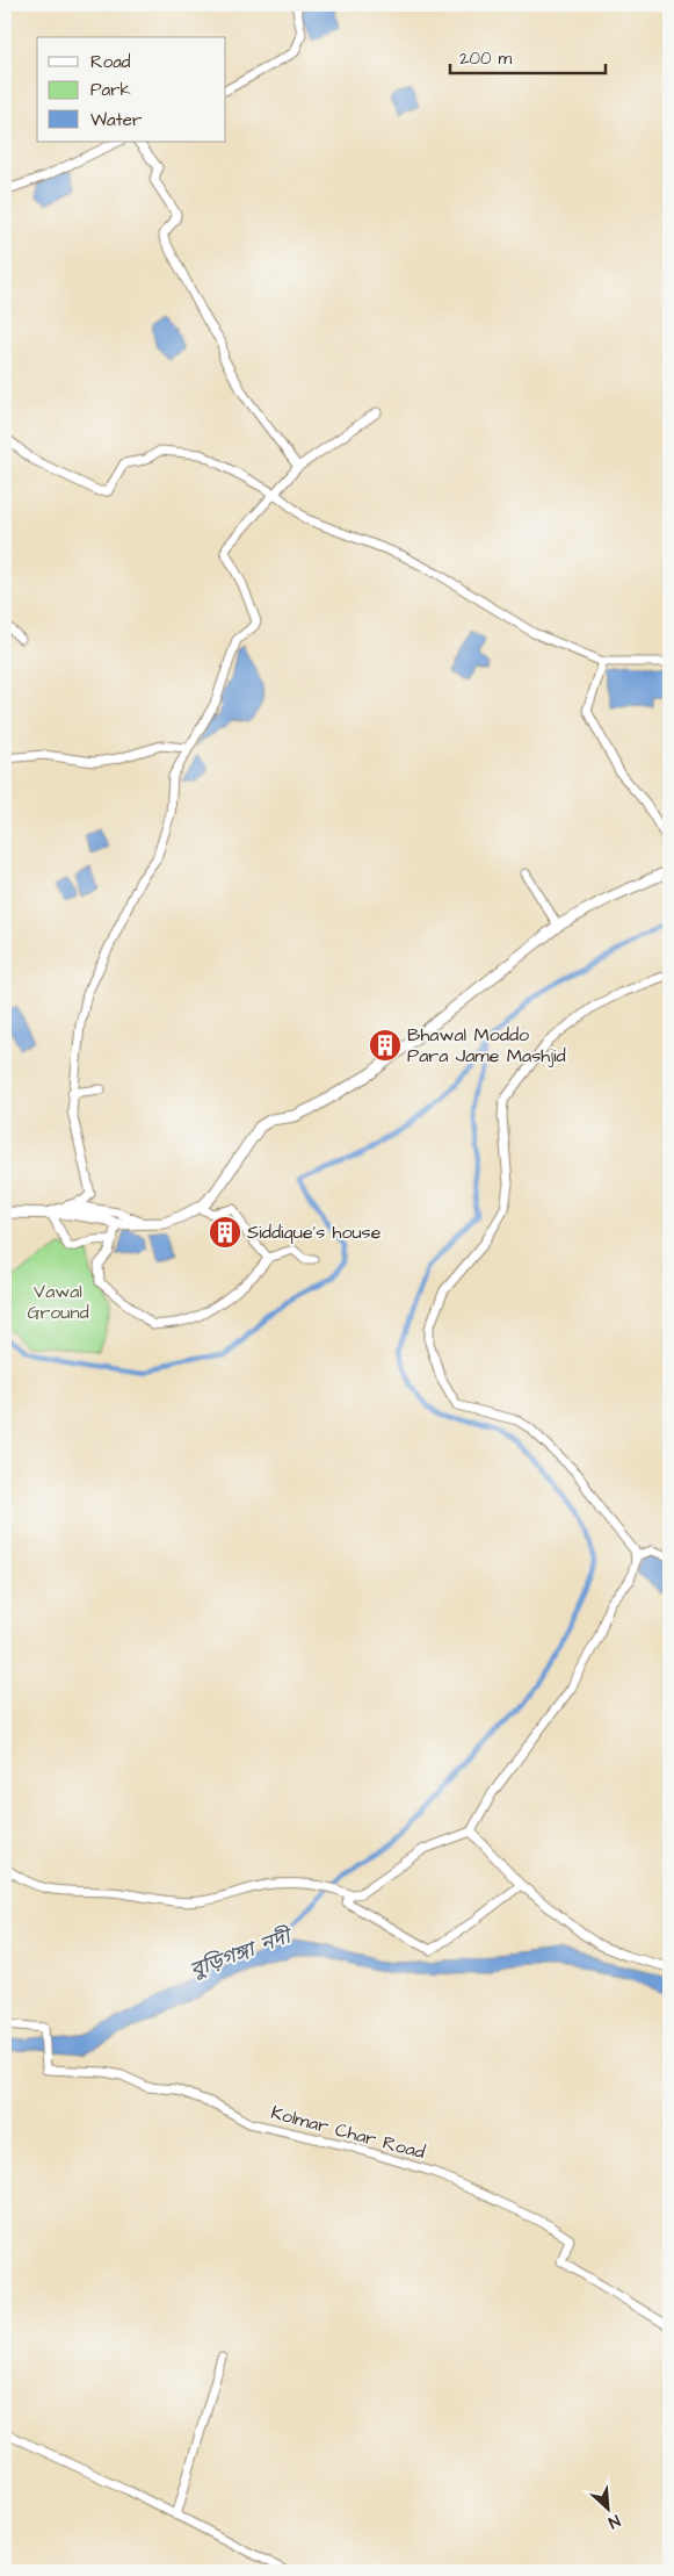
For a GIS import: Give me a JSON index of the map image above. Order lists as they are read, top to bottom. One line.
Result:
{"streets":{"street":["Kolmar Char Road"]},"water":["বুড়িগঙ্গা নদী"],"parks":["Vawal Ground"],"places":{"building":["Bhawal Moddo Para Jame Mashjid","Siddique's house"]},"legend":["Road","Park","Water"],"scale_bar":"200 m","north":"bottom right"}
